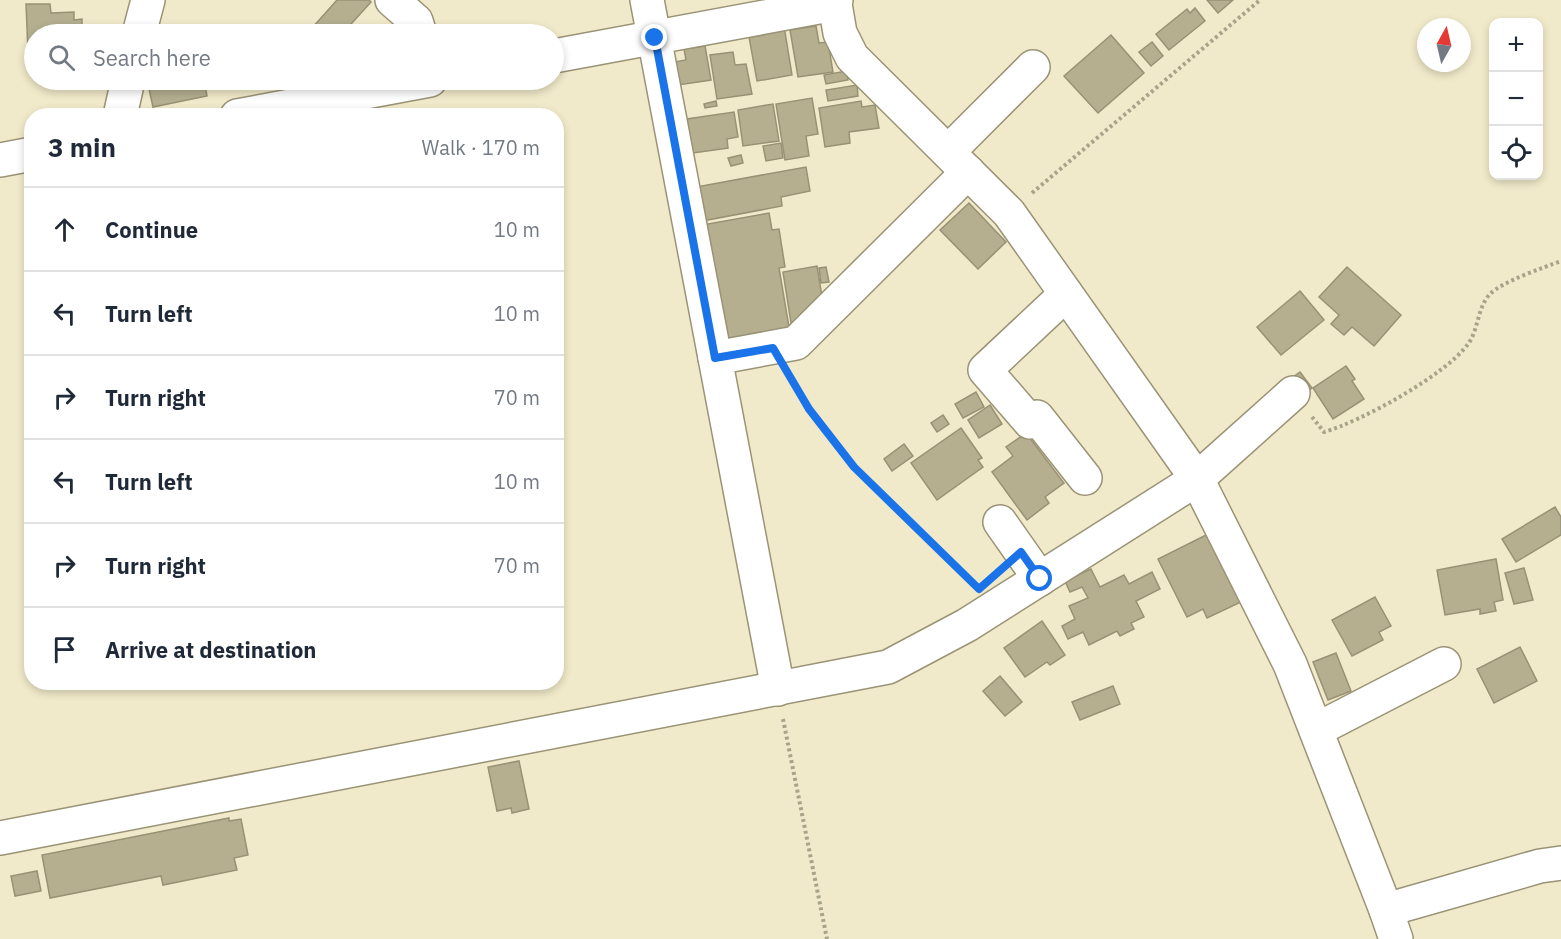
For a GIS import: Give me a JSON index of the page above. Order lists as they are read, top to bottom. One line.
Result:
{"north":"top","page":{"map_buttons":["+","−"],"search":"Search here","heading":["3 min","Walk · 170 m"],"list":[["Continue","10 m"],["Turn left","10 m"],["Turn right","70 m"],["Turn left","10 m"],["Turn right","70 m"],"Arrive at destination"]}}
